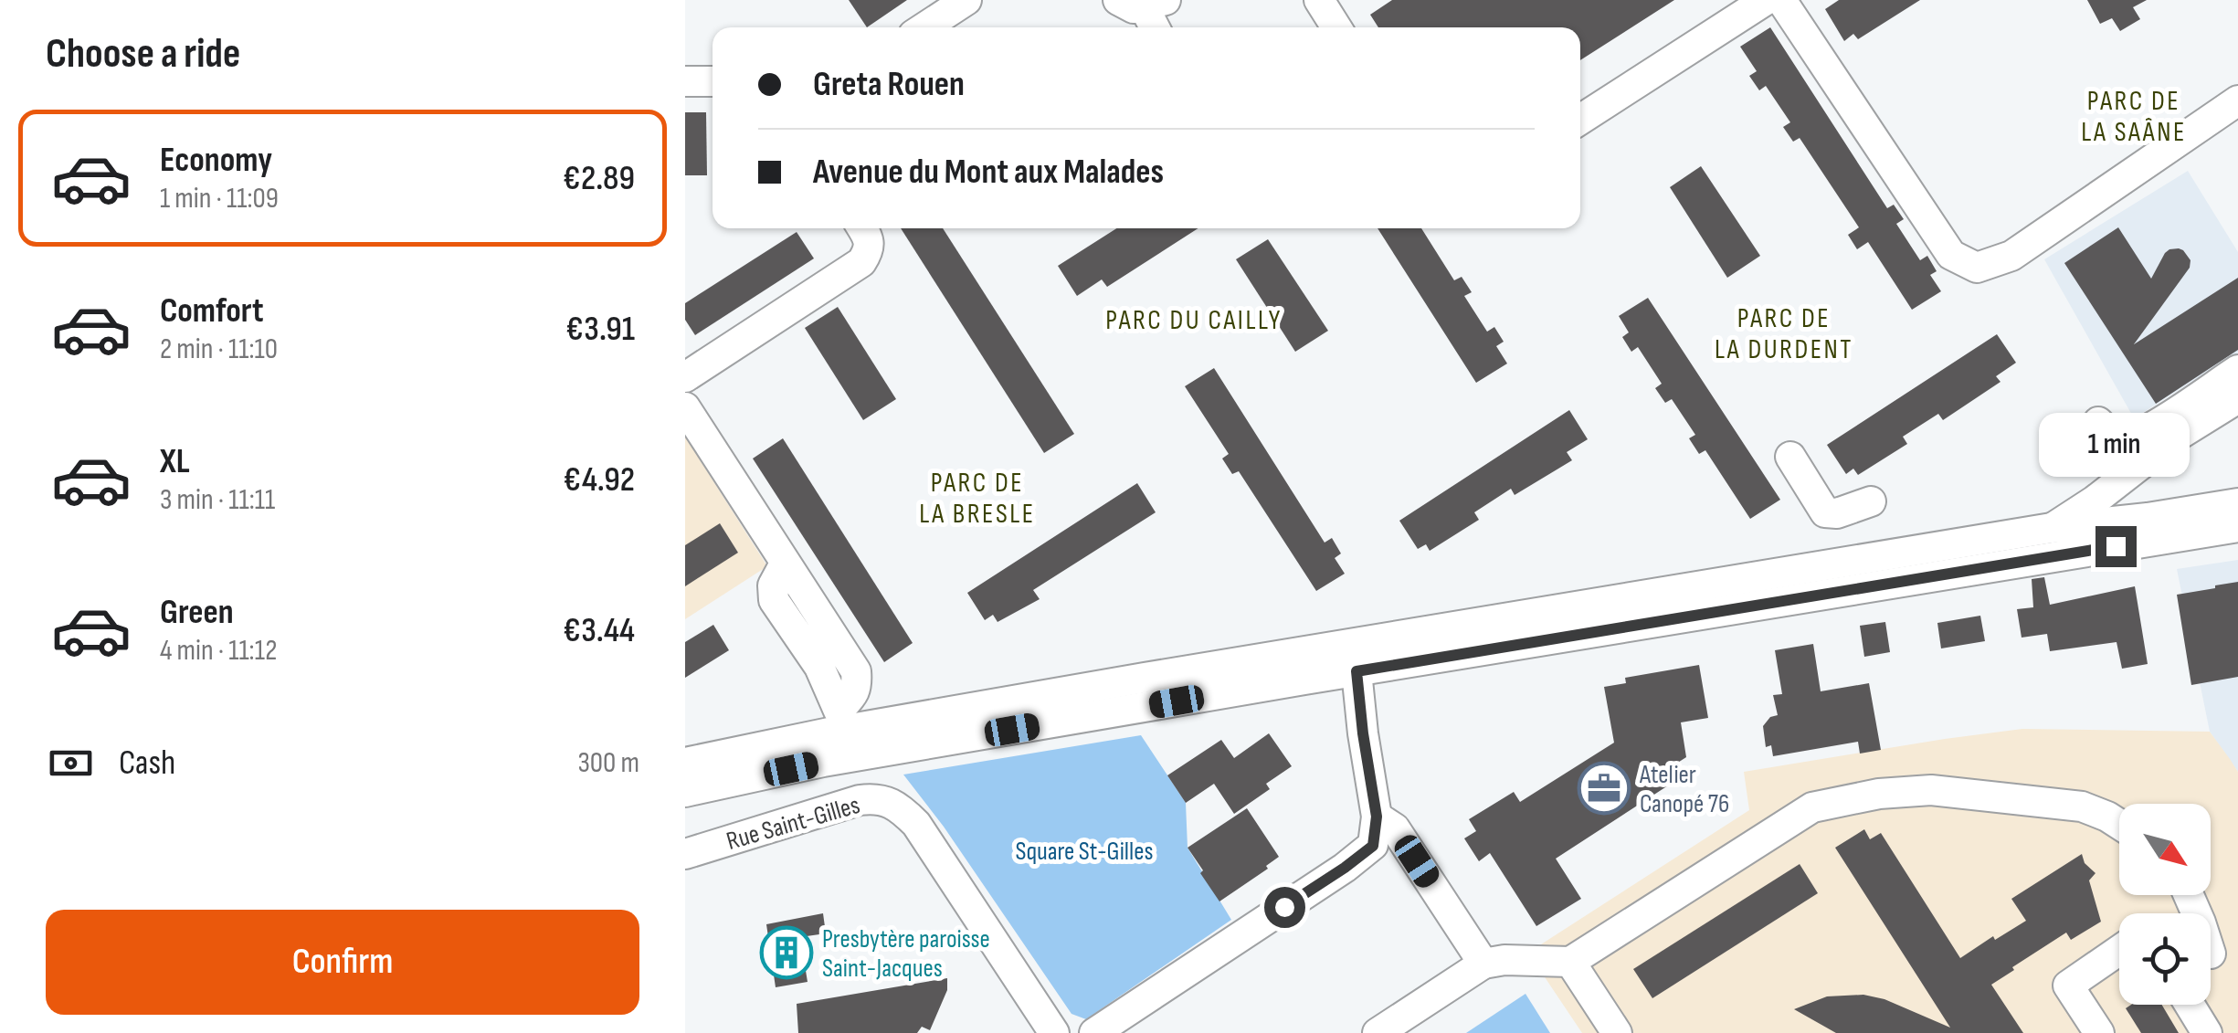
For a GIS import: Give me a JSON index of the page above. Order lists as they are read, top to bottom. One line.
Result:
{"streets":{"street":["Rue Saint-Gilles"]},"districts":["PARC DE LA SAÂNE","PARC DE LA DURDENT","PARC DU CAILLY","PARC DE LA BRESLE"],"parks":["Square St-Gilles"],"places":{"office":["Atelier Canopé 76"],"building":["Presbytère paroisse Saint-Jacques"]},"north":"bottom right","page":{"heading":"Choose a ride","banner":["Greta Rouen","Avenue du Mont aux Malades"],"list":[{"name":"Economy","note":"1 min · 11:09","value":"€2.89"},{"name":"Comfort","note":"2 min · 11:10","value":"€3.91"},{"name":"XL","note":"3 min · 11:11","value":"€4.92"},{"name":"Green","note":"4 min · 11:12","value":"€3.44"}],"bubble":"1 min","pay":["Cash","300 m"],"buttons":"Confirm"}}
